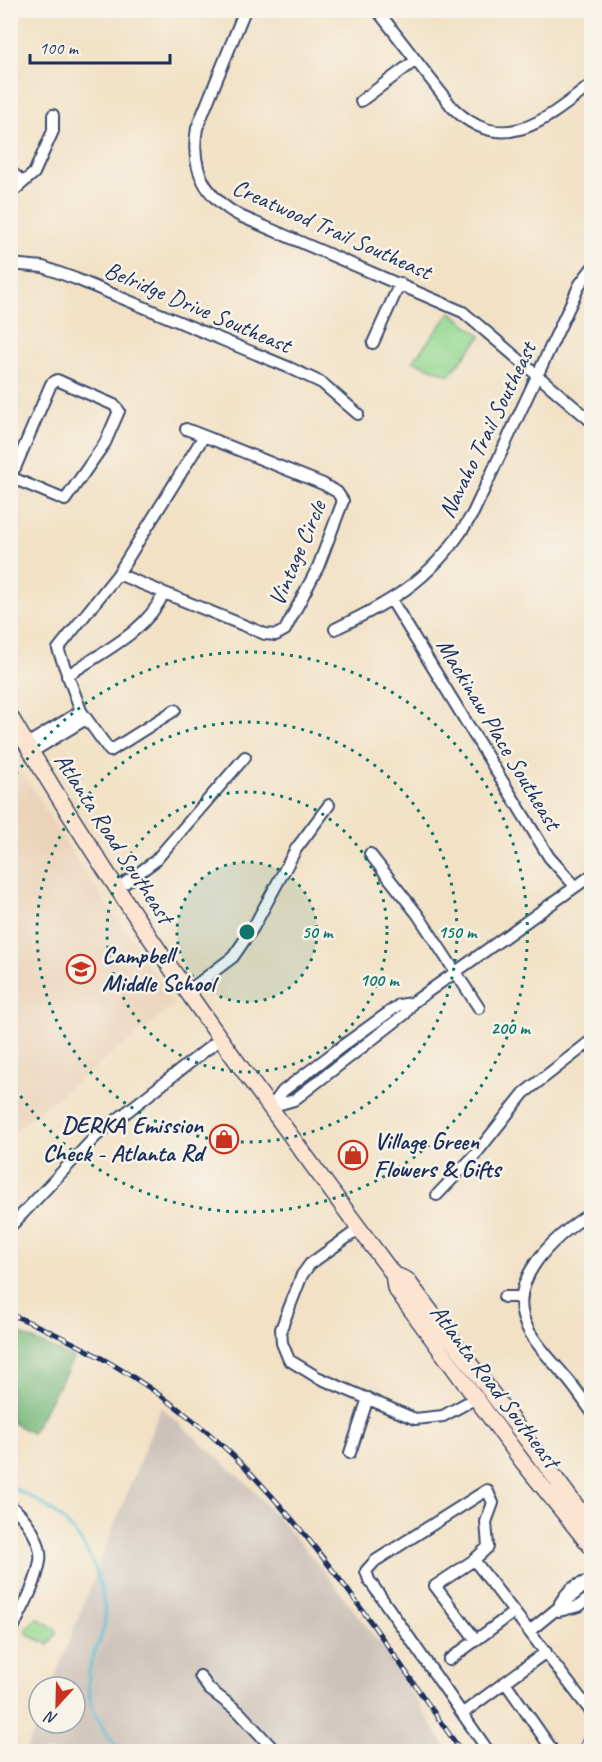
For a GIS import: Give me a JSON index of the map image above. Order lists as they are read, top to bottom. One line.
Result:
{"streets":{"main road":["Atlanta Road Southeast"],"street":["Creatwood Trail Southeast","Belridge Drive Southeast","Navaho Trail Southeast","Vintage Circle","Mackinaw Place Southeast"]},"crossings":[["Creatwood Trail Southeast","Navaho Trail Southeast"],["Navaho Trail Southeast","Mackinaw Place Southeast"]],"places":{"school or university":["Campbell Middle School"],"shop":["DERKA Emission Check - Atlanta Rd","Village Green Flowers & Gifts"]},"scale_bar":"100 m","north":"bottom","rings":["50 m","150 m","100 m","200 m"]}
